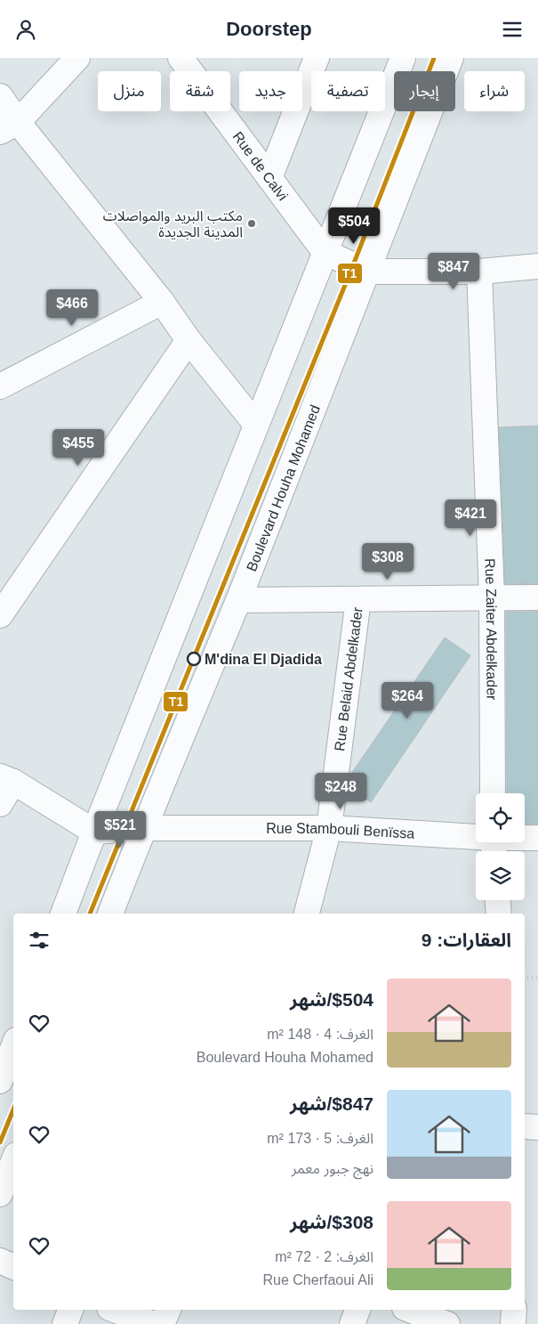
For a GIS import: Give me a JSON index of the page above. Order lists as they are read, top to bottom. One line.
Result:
{"streets":{"street":["Rue de Calvi","Boulevard Houha Mohamed","Rue Zaiter Abdelkader","Rue Belaid Abdelkader","Rue Stambouli Benïssa"]},"crossings":[["Boulevard Houha Mohamed","Rue Stambouli Benïssa"],["Rue Belaid Abdelkader","Rue Stambouli Benïssa"]],"places":["مكتب البريد والمواصلات المدينة الجديدة","M'dina El Djadida"],"lines":["transit line T1"],"page":{"header":"Doorstep","chip":["شراء","إيجار","تصفية","جديد","شقة","منزل"],"price":["$504","$847","$466","$455","$421","$308","$264","$248","$521"],"heading":"العقارات: 9","list":[{"name":"$504/شهر","note":"الغرف: 4 · 148 m² · Boulevard Houha Mohamed"},{"name":"$847/شهر","note":"الغرف: 5 · 173 m² · نهج جبور معمر"},{"name":"$308/شهر","note":"الغرف: 2 · 72 m² · Rue Cherfaoui Ali"}]}}
